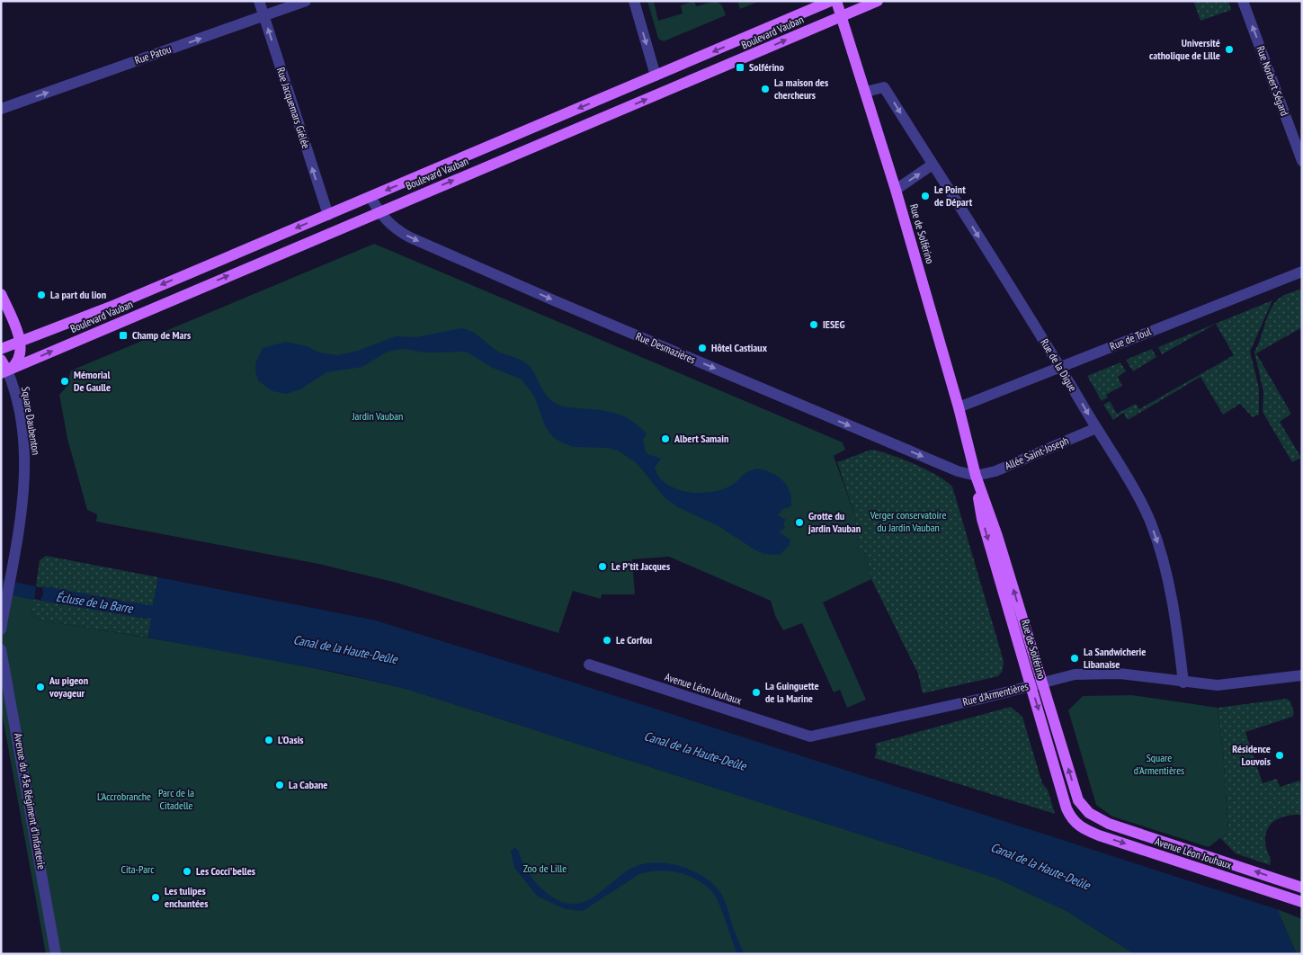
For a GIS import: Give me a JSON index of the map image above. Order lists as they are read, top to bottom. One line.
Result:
{"streets":{"main road":["Boulevard Vauban","Rue de Solférino","Avenue Léon Jouhaux"],"street":["Rue Patou","Rue Norbert Ségard","Rue Jacquemars Giélée","Rue de Toul","Rue Desmazières","Rue de la Digue","Square Daubenton","Allée Saint-Joseph","Rue d'Armentières","Avenue du 43e Régiment d'Infanterie"]},"crossings":[["Boulevard Vauban","Rue Jacquemars Giélée"],["Boulevard Vauban","Rue de Solférino"],["Boulevard Vauban","Rue Desmazières"],["Boulevard Vauban","Square Daubenton"],["Rue Patou","Rue Jacquemars Giélée"],["Rue de Solférino","Rue de Toul"],["Rue de Solférino","Rue Desmazières"],["Rue de Solférino","Rue de la Digue"],["Rue de Solférino","Allée Saint-Joseph"],["Rue de Solférino","Avenue Léon Jouhaux"],["Rue de Solférino","Rue d'Armentières"],["Rue de Toul","Rue de la Digue"],["Rue Desmazières","Allée Saint-Joseph"],["Rue de la Digue","Allée Saint-Joseph"],["Rue de la Digue","Rue d'Armentières"],["Avenue Léon Jouhaux","Rue d'Armentières"]],"one_way":["Rue Patou","Rue Norbert Ségard","Rue Jacquemars Giélée","Rue Desmazières","Rue de la Digue"],"water":["Écluse de la Barre","Canal de la Haute-Deûle"],"parks":["Jardin Vauban","Verger conservatoire du Jardin Vauban","Square d'Armentières","Parc de la Citadelle","L'Accrobranche","Zoo de Lille","Cita-Parc"],"places":{"other":["Université catholique de Lille","La maison des chercheurs","Le Point de Départ","La part du lion","IESEG","Hôtel Castiaux","Mémorial De Gaulle","Albert Samain","Grotte du jardin Vauban","Le P'tit Jacques","Le Corfou","La Sandwicherie Libanaise","Au pigeon voyageur","La Guinguette de la Marine","L'Oasis","Résidence Louvois","La Cabane","Les Cocci'belles","Les tulipes enchantées"],"transit":["Solférino","Champ de Mars"]}}
